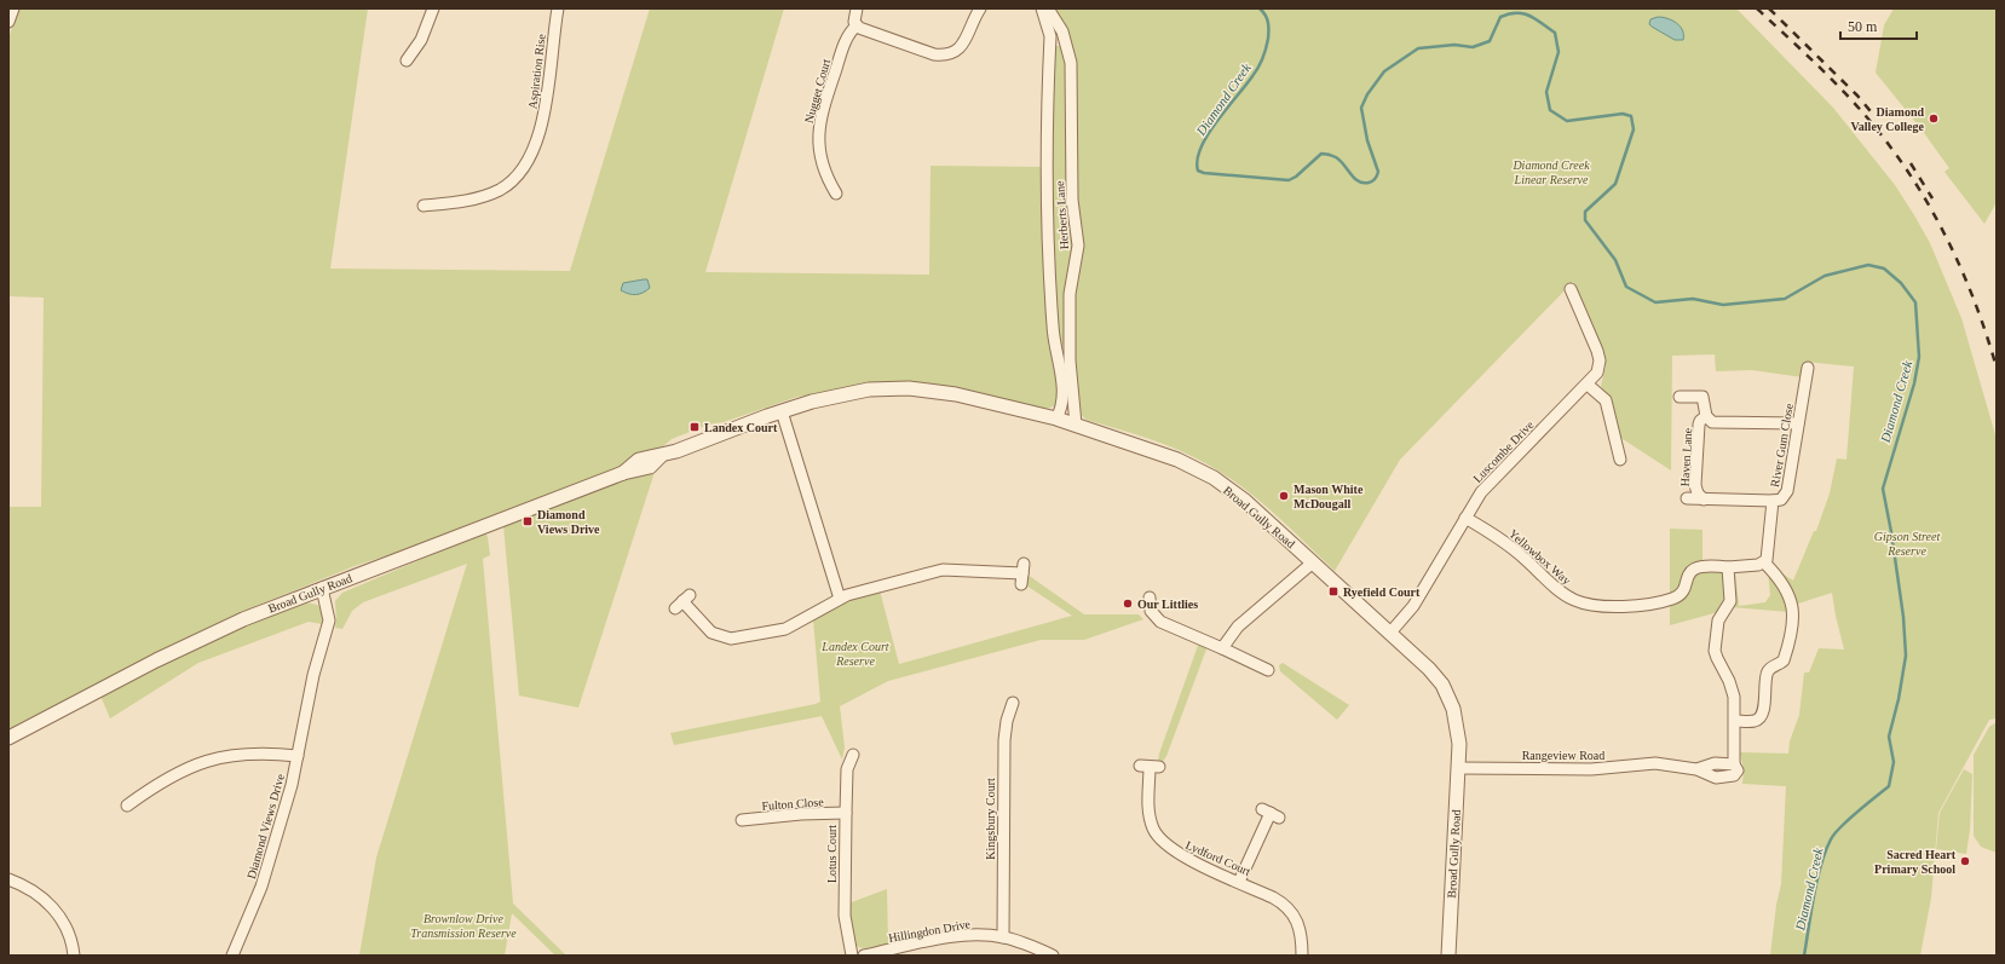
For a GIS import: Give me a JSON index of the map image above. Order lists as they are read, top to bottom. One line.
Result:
{"streets":{"street":["Aspiration Rise","Nugget Court","Herberts Lane","River Gum Close","Luscombe Drive","Haven Lane","Broad Gully Road","Yellowbox Way","Rangeview Road","Fulton Close","Kingsbury Court","Diamond Views Drive","Lotus Court","Lydford Court","Hillingdon Drive"]},"crossings":[["Herberts Lane","Broad Gully Road"],["River Gum Close","Haven Lane"],["Luscombe Drive","Broad Gully Road"],["Luscombe Drive","Yellowbox Way"],["Broad Gully Road","Rangeview Road"],["Broad Gully Road","Diamond Views Drive"],["Fulton Close","Lotus Court"],["Kingsbury Court","Hillingdon Drive"]],"water":["Diamond Creek"],"parks":["Diamond Creek Linear Reserve","Gipson Street Reserve","Landex Court Reserve","Brownlow Drive Transmission Reserve"],"places":{"other":["Diamond Valley College","Mason White McDougall","Our Littlies","Sacred Heart Primary School"],"transit":["Landex Court","Diamond Views Drive","Ryefield Court"]},"scale_bar":"50 m"}
